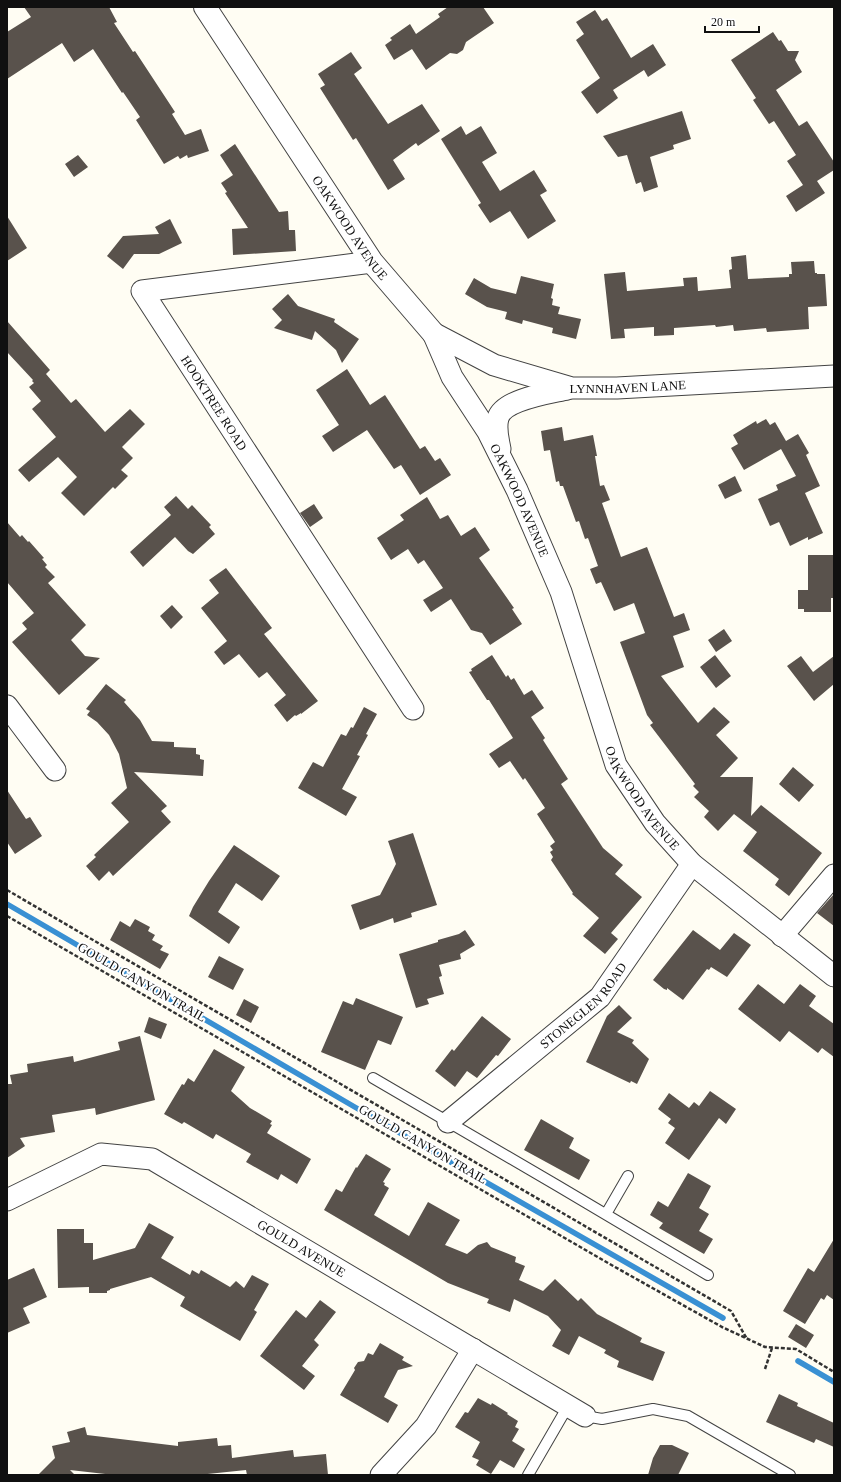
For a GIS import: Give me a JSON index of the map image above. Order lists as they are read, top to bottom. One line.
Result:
{"streets":{"street":["OAKWOOD AVENUE","LYNNHAVEN LANE","HOOKTREE ROAD","STONEGLEN ROAD","GOULD AVENUE"],"path":["GOULD CANYON TRAIL"]},"crossings":[["OAKWOOD AVENUE","LYNNHAVEN LANE"],["OAKWOOD AVENUE","HOOKTREE ROAD"],["OAKWOOD AVENUE","STONEGLEN ROAD"]],"scale_bar":"20 m"}
